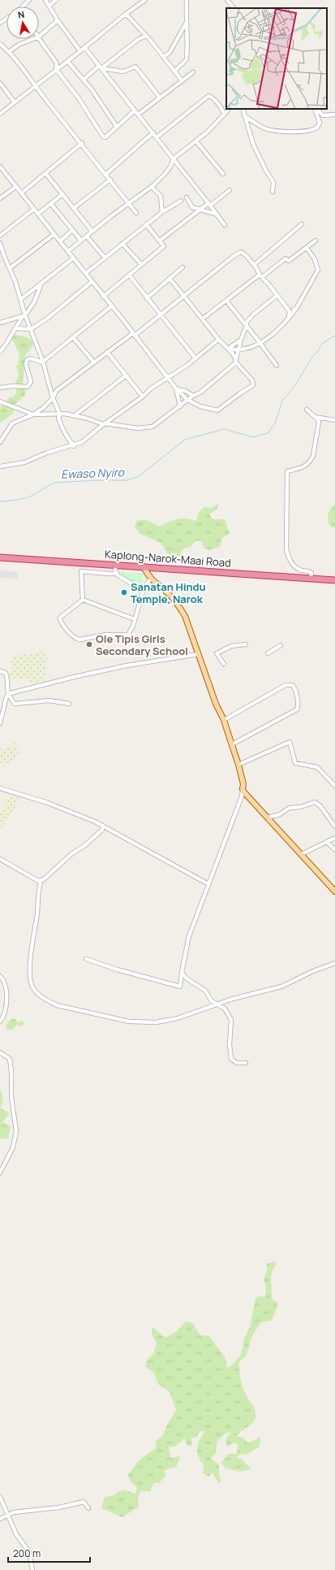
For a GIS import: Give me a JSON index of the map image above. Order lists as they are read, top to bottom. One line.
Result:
{"streets":{"highway":["Kaplong-Narok-Maai Road"]},"water":["Ewaso Nyiro"],"places":["Sanatan Hindu Temple, Narok","Ole Tipis Girls Secondary School"],"scale_bar":"200 m","north":"top"}
